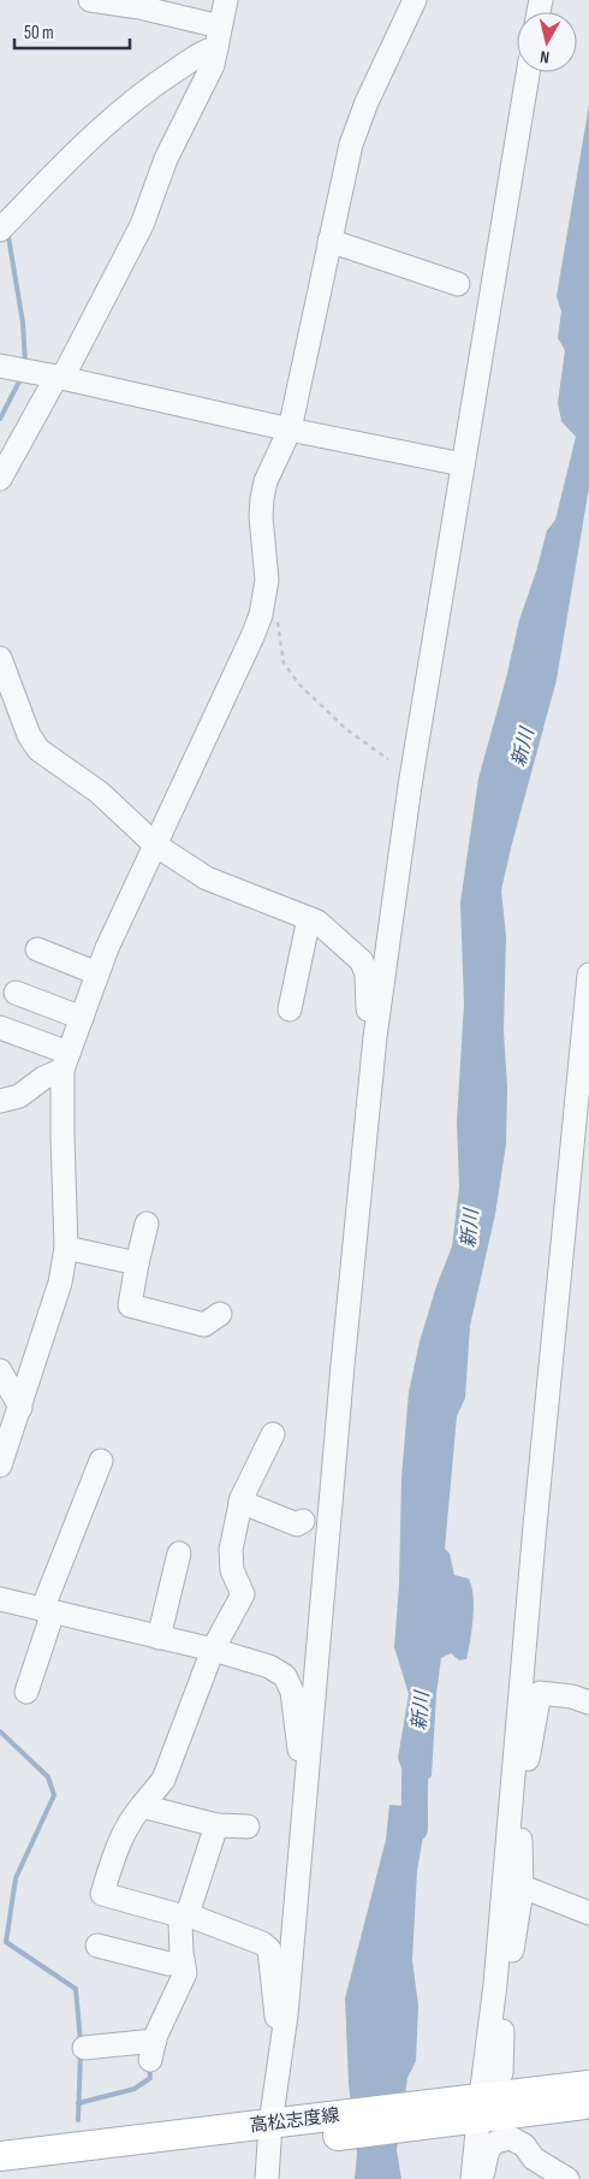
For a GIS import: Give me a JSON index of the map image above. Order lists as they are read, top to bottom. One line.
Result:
{"streets":{"main road":["高松志度線"]},"water":["新川"],"scale_bar":"50 m","north":"bottom"}
